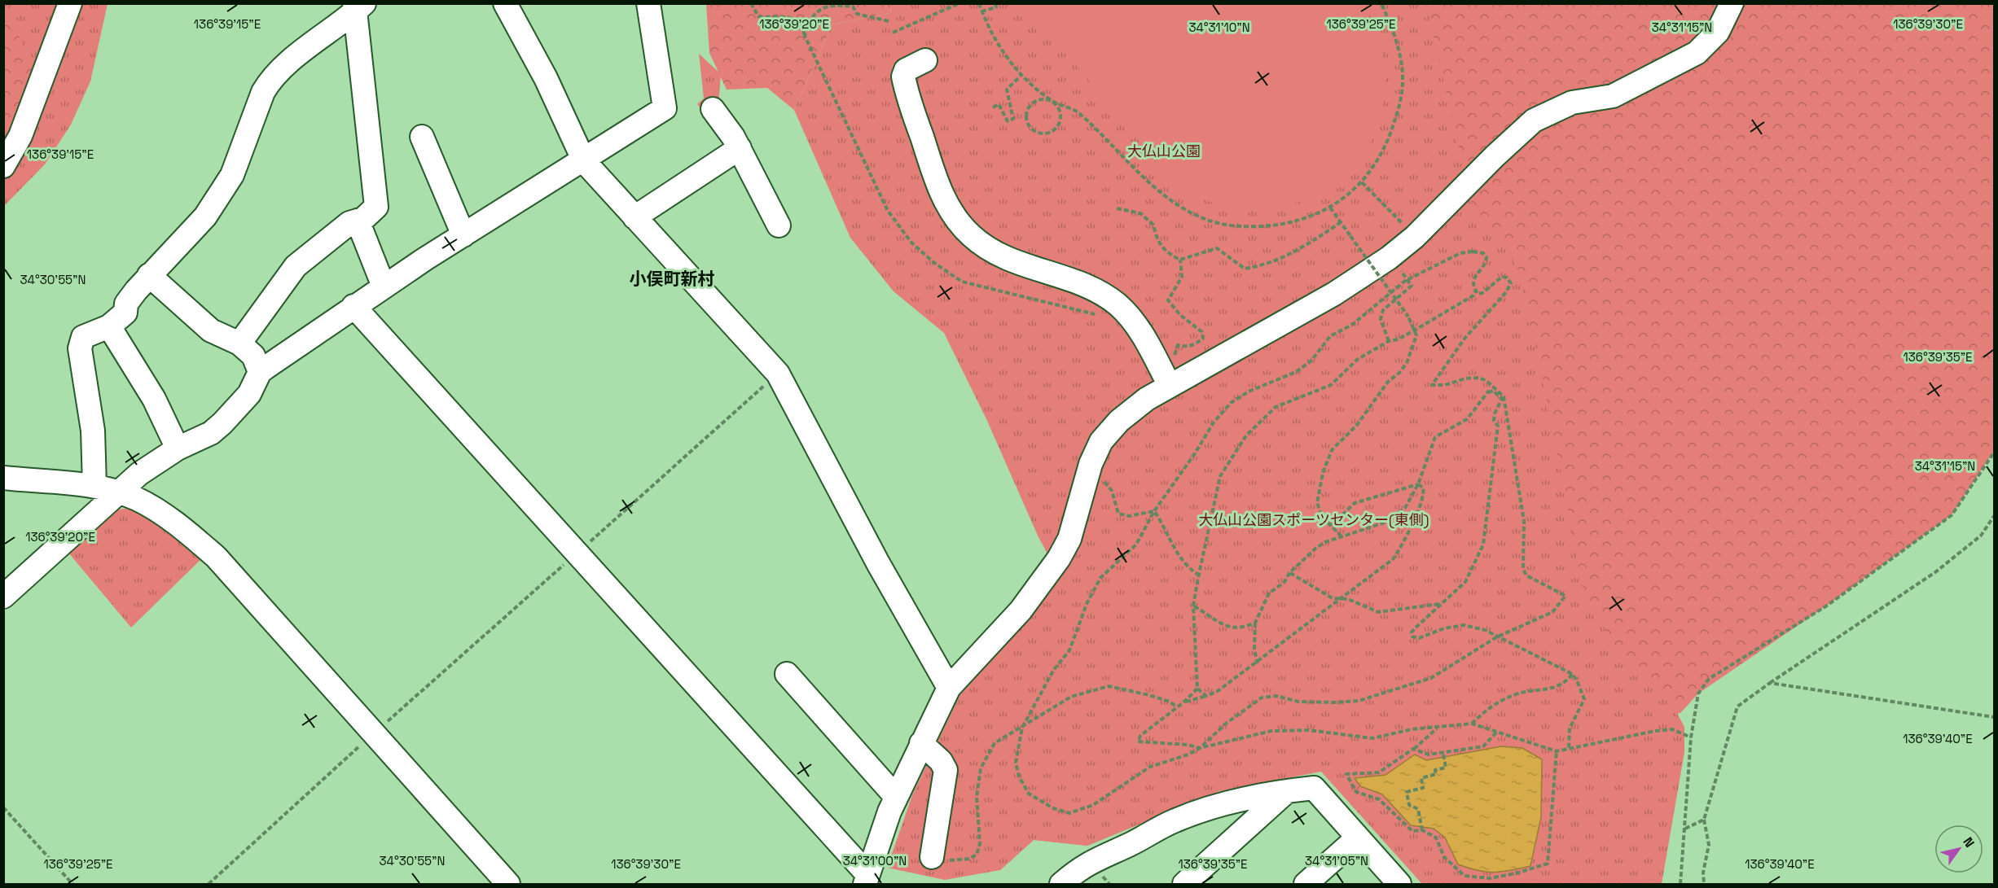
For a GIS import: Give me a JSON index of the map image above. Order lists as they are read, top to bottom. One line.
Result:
{"districts":["小俣町新村"],"parks":["大仏山公園","大仏山公園スポーツセンター(東側)"],"north":"top right","coordinates":["136°39'15\"E","136°39'20\"E","136°39'25\"E","136°39'30\"E","34°31'10\"N","34°31'15\"N","34°30'55\"N","136°39'35\"E","136°39'40\"E","34°31'00\"N","34°31'05\"N"]}
